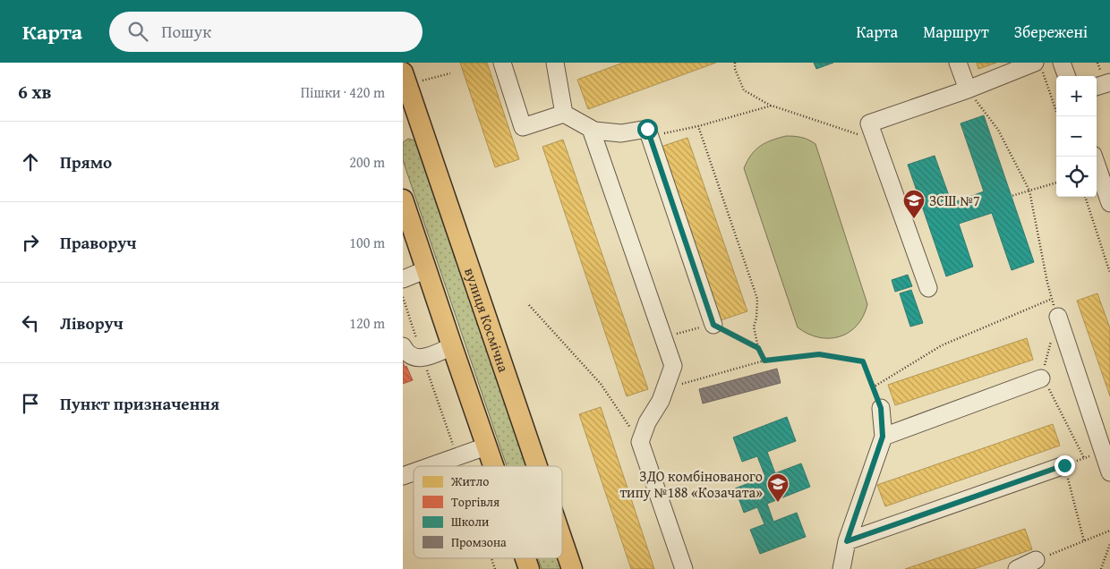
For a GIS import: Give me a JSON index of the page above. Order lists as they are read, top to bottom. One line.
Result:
{"streets":{"main road":["вулиця Космічна"]},"places":{"school or university":["ЗСШ №7","ЗДО комбінованого типу №188 «Козачата»"]},"legend":["Житло","Торгівля","Школи","Промзона"],"page":{"header":"Карта","search":"Пошук","nav":["Карта","Маршрут","Збережені"],"heading":["6 хв","Пішки · 420 m"],"map_buttons":["+","−"],"list":[["Прямо","200 m"],["Праворуч","100 m"],["Ліворуч","120 m"],"Пункт призначення"]}}
